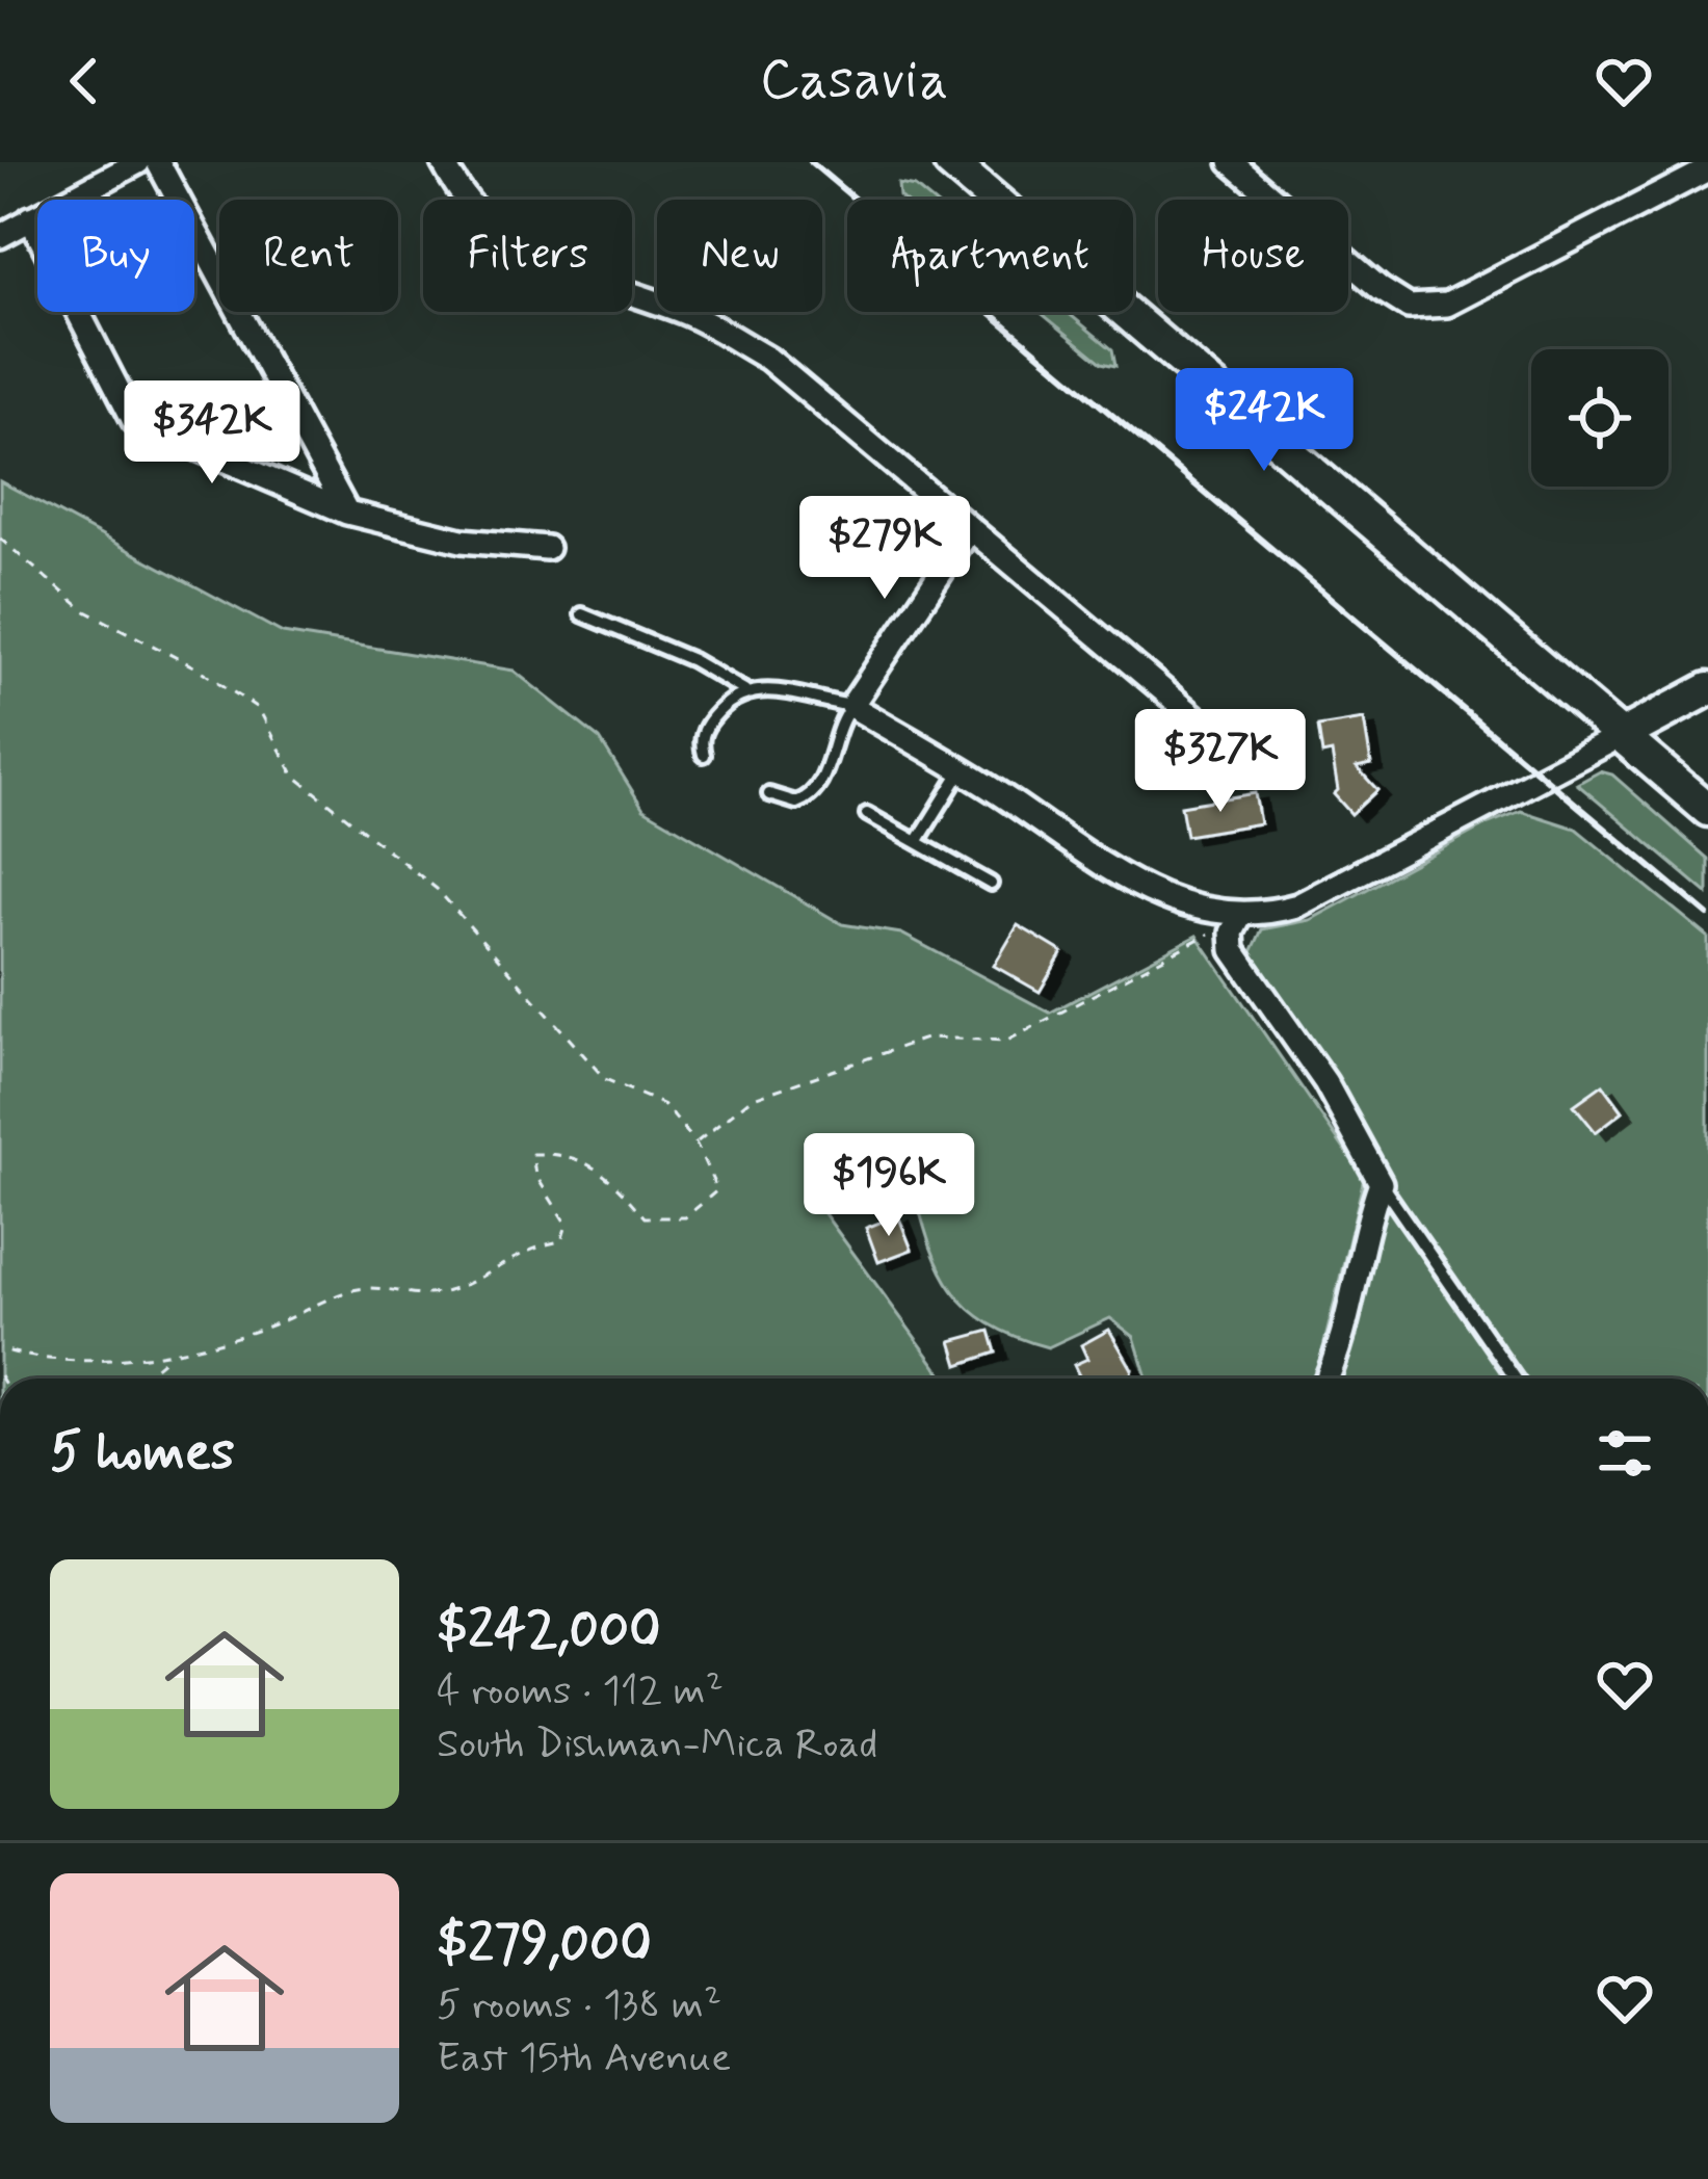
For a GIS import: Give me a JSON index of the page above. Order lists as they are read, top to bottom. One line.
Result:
{"page":{"header":"Casavia","chip":["Buy","Rent","Filters","New","Apartment","House"],"price":["$242K","$342K","$279K","$327K","$196K"],"heading":"5 homes","list":[{"name":"$242,000","note":"4 rooms · 112 m² · South Dishman-Mica Road"},{"name":"$279,000","note":"5 rooms · 138 m² · East 15th Avenue"}]}}
